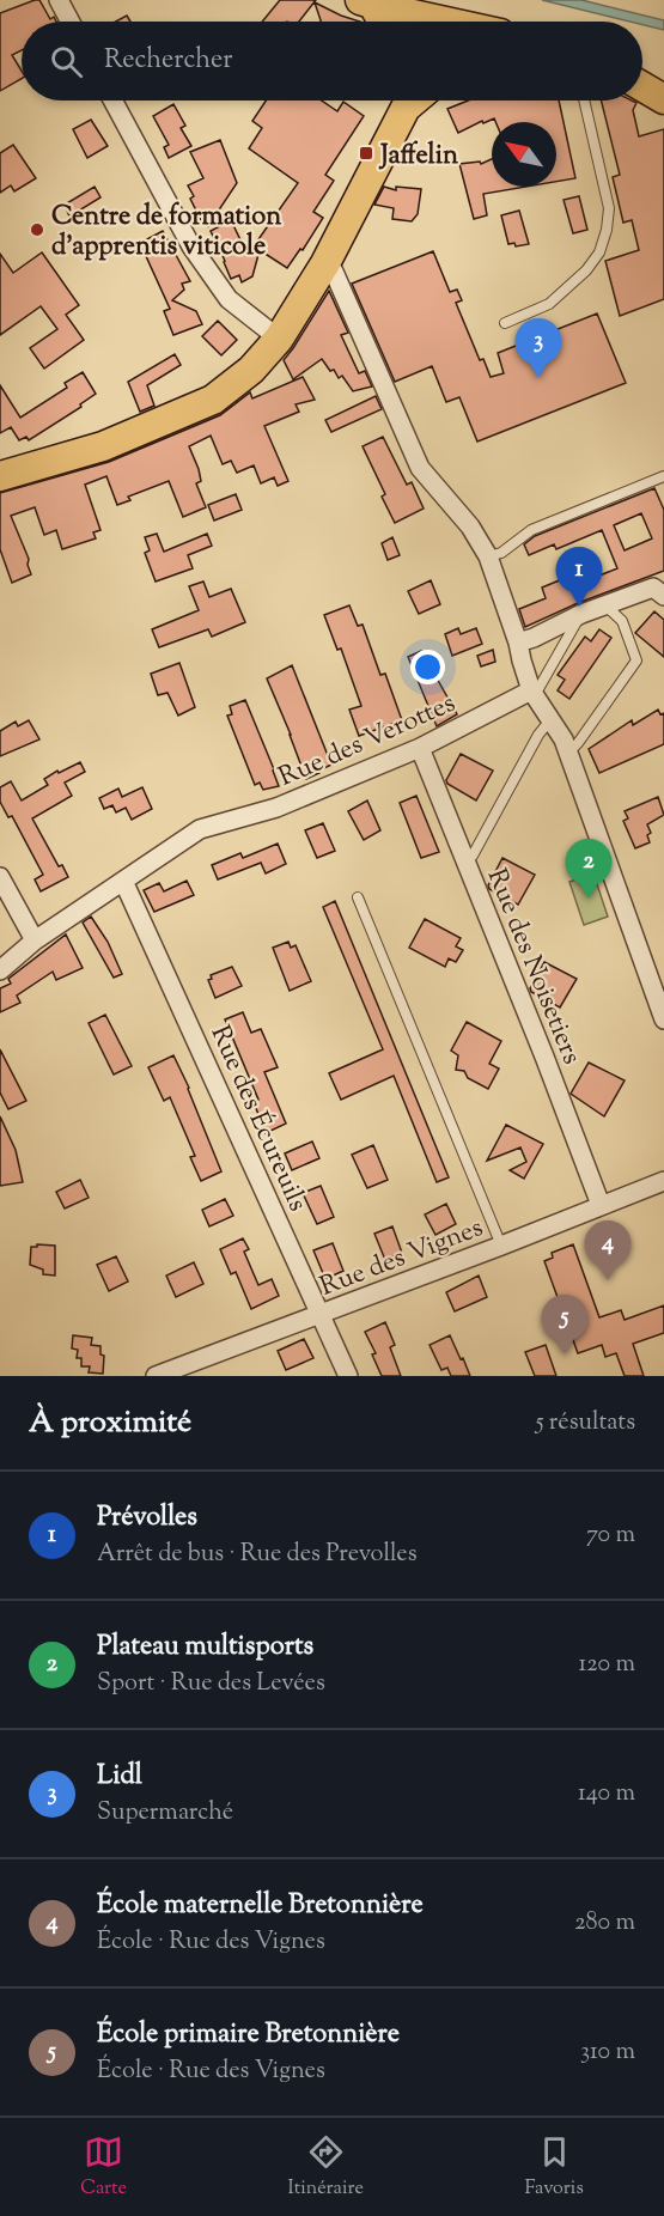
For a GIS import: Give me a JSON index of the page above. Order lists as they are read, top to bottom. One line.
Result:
{"streets":{"street":["Rue des Verottes","Rue des Noisetiers","Rue des Écureuils","Rue des Vignes"]},"crossings":[["Rue des Verottes","Rue des Noisetiers"],["Rue des Verottes","Rue des Écureuils"],["Rue des Noisetiers","Rue des Vignes"],["Rue des Écureuils","Rue des Vignes"]],"places":{"transit":["Jaffelin"],"other":["Centre de formation d'apprentis viticole"]},"north":"top left","page":{"search":"Rechercher","pins":["3","1","2","4","5"],"heading":["À proximité","5 résultats"],"list":[{"mark":"1","name":"Prévolles","note":"Arrêt de bus · Rue des Prevolles","value":"70 m"},{"mark":"2","name":"Plateau multisports","note":"Sport · Rue des Levées","value":"120 m"},{"mark":"3","name":"Lidl","note":"Supermarché","value":"140 m"},{"mark":"4","name":"École maternelle Bretonnière","note":"École · Rue des Vignes","value":"280 m"},{"mark":"5","name":"École primaire Bretonnière","note":"École · Rue des Vignes","value":"310 m"}],"nav":["Carte","Itinéraire","Favoris"]}}
